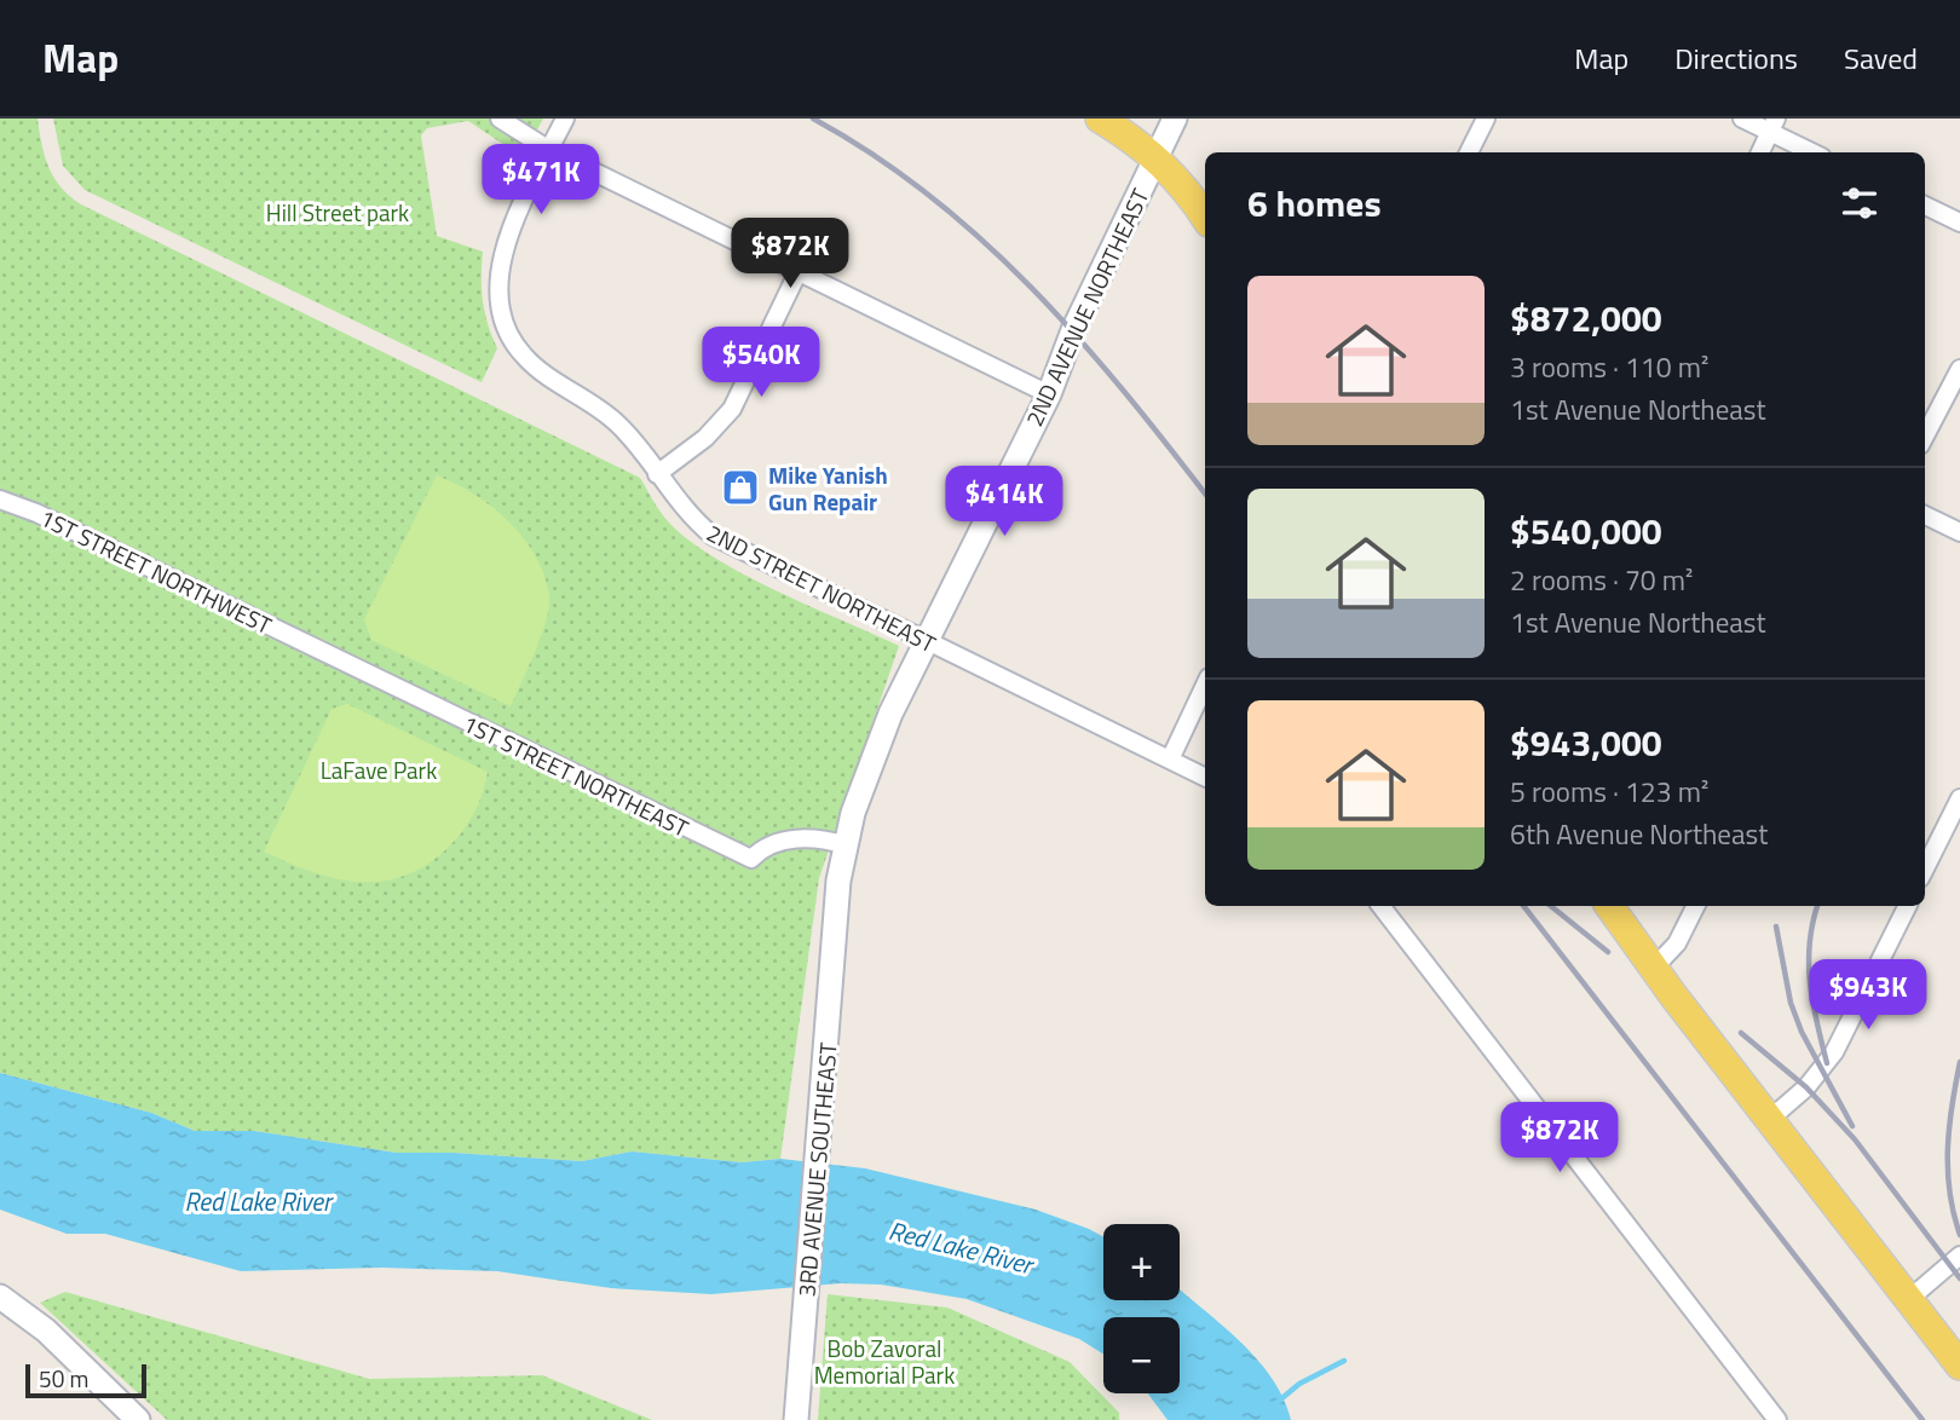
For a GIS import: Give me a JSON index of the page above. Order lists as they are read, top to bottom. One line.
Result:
{"streets":{"street":["2ND AVENUE NORTHEAST","1ST STREET NORTHWEST","2ND STREET NORTHEAST","1ST STREET NORTHEAST","3RD AVENUE SOUTHEAST"]},"crossings":[["2ND AVENUE NORTHEAST","2ND STREET NORTHEAST"],["2ND AVENUE NORTHEAST","1ST STREET NORTHEAST"],["2ND AVENUE NORTHEAST","3RD AVENUE SOUTHEAST"],["1ST STREET NORTHWEST","1ST STREET NORTHEAST"]],"water":["Red Lake River"],"parks":["Hill Street park","LaFave Park","Bob Zavoral Memorial Park"],"places":{"shop":["Mike Yanish Gun Repair"]},"scale_bar":"50 m","page":{"header":"Map","nav":["Map","Directions","Saved"],"price":["$471K","$872K","$540K","$414K","$943K","$872K"],"heading":"6 homes","list":[{"name":"$872,000","note":"3 rooms · 110 m² · 1st Avenue Northeast"},{"name":"$540,000","note":"2 rooms · 70 m² · 1st Avenue Northeast"},{"name":"$943,000","note":"5 rooms · 123 m² · 6th Avenue Northeast"}],"map_buttons":["+","−"],"scale":"50 m"}}
